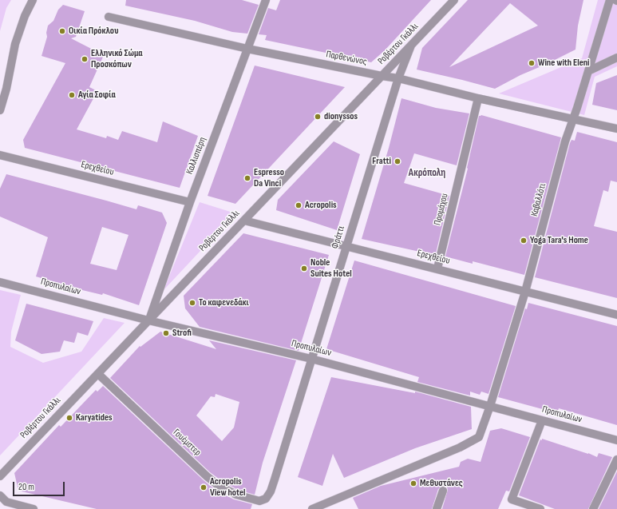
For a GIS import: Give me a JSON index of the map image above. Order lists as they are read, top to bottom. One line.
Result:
{"streets":{"street":["Ροβέρτου Γκάλλι","Παρθενώνος","Καλλισπέρη","Ερεχθείου","Καβαλλότι","Προμάχου","Φράττι","Προπυλαίων","Γουέμστερ"]},"crossings":[["Ροβέρτου Γκάλλι","Παρθενώνος"],["Ροβέρτου Γκάλλι","Καλλισπέρη"],["Ροβέρτου Γκάλλι","Ερεχθείου"],["Ροβέρτου Γκάλλι","Φράττι"],["Ροβέρτου Γκάλλι","Προπυλαίων"],["Ροβέρτου Γκάλλι","Γουέμστερ"],["Παρθενώνος","Καλλισπέρη"],["Παρθενώνος","Καβαλλότι"],["Παρθενώνος","Προμάχου"],["Παρθενώνος","Φράττι"],["Καλλισπέρη","Ερεχθείου"],["Καλλισπέρη","Προπυλαίων"],["Ερεχθείου","Καβαλλότι"],["Ερεχθείου","Προμάχου"],["Ερεχθείου","Φράττι"],["Καβαλλότι","Προπυλαίων"],["Φράττι","Προπυλαίων"],["Φράττι","Γουέμστερ"]],"districts":["Ακρόπολη"],"places":["Οικία Πρόκλου","Ελληνικό Σώμα Προσκόπων","Wine with Eleni","Αγία Σοφία","dionyssos","Fratti","Espresso Da Vinci","Acropolis","Yoga Tara's Home","Noble Suites Hotel","Το καφενεδάκι","Strofi","Karyatides","Μεθυστάνες","Acropolis View hotel"],"scale_bar":"20 m"}
